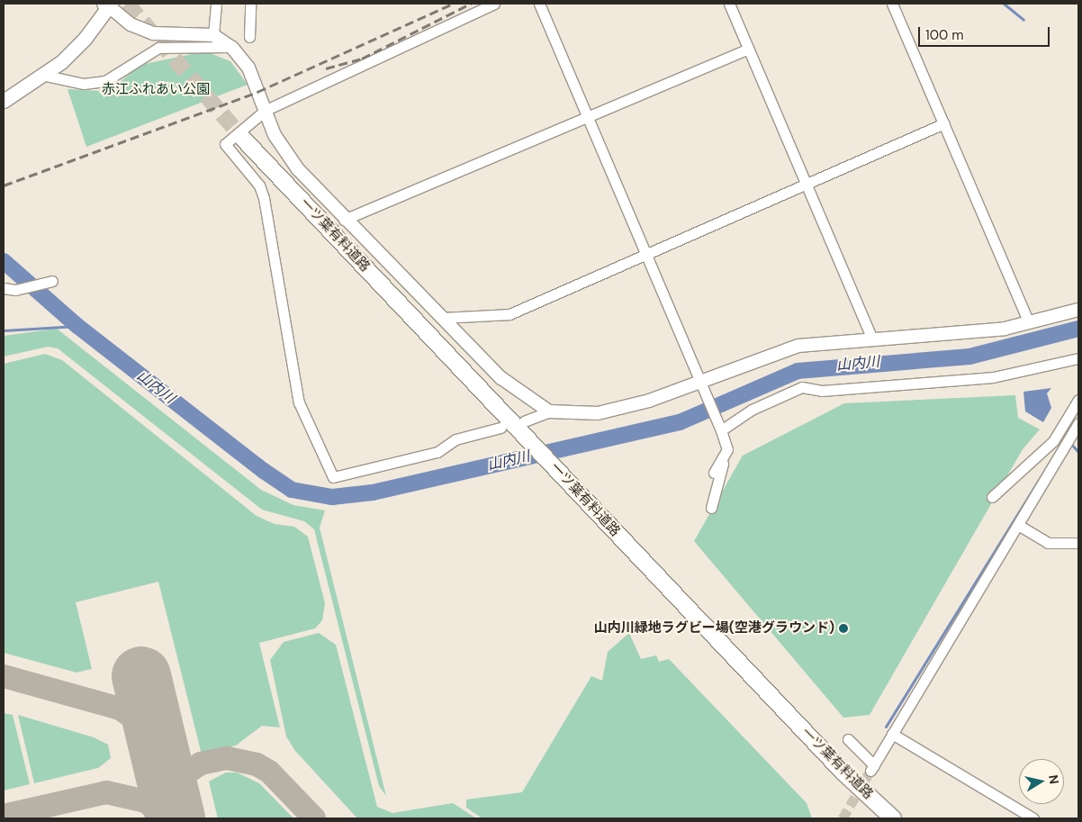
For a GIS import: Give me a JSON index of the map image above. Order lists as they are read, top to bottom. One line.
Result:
{"streets":{"main road":["一ツ葉有料道路"]},"water":["山内川"],"parks":["赤江ふれあい公園"],"places":["山内川緑地ラグビー場(空港グラウンド)"],"scale_bar":"100 m","north":"right"}
